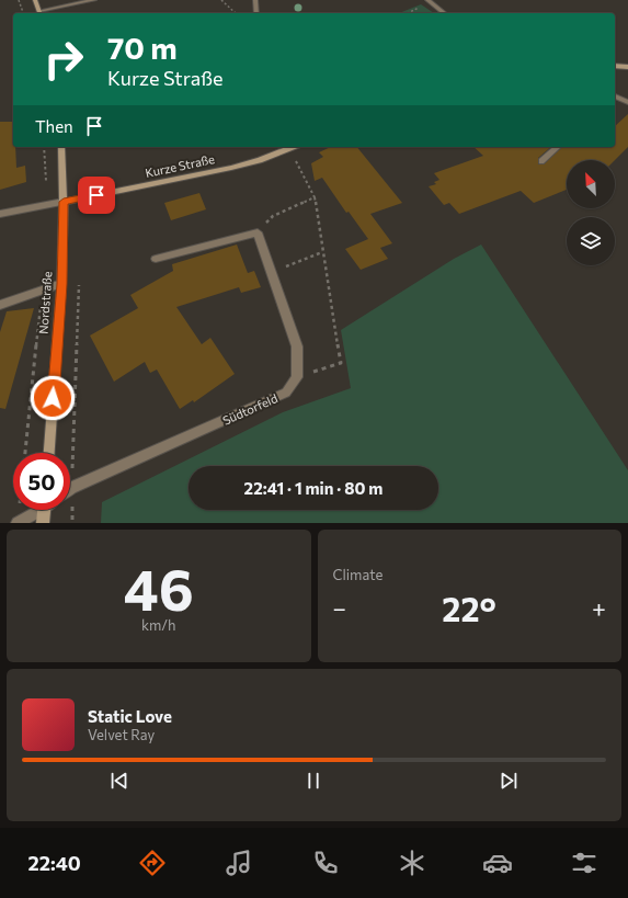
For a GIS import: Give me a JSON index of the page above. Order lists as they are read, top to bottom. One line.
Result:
{"streets":{"main road":["Kurze Straße","Nordstraße"],"street":["Südtorfeld"]},"crossings":[["Kurze Straße","Nordstraße"]],"north":"top left","page":{"turn":["70 m","Kurze Straße"],"then":"Then","limit":"50","trip":"22:41 · 1 min · 80 m","tile":[["46","km/h"],"Climate"],"heat":["−","22°","+"],"song":["Static Love","Velvet Ray"],"tabs":"22:40"}}
